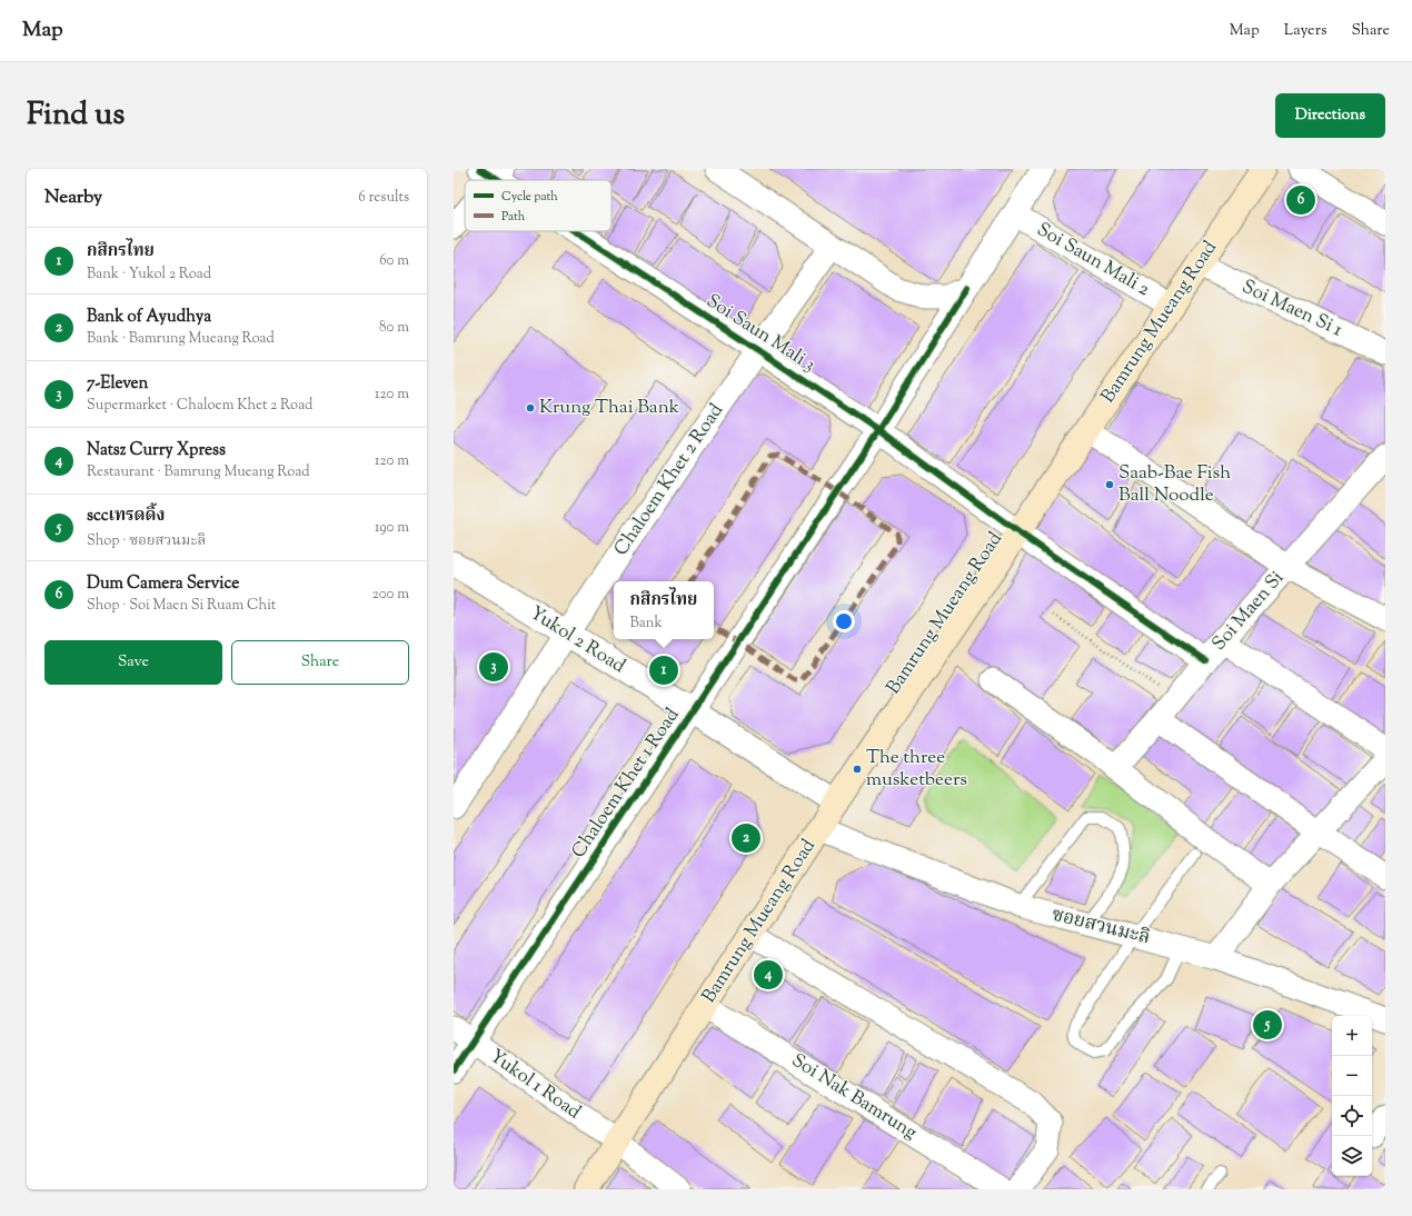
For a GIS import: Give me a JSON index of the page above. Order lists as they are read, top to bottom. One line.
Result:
{"streets":{"main road":["Bamrung Mueang Road"],"street":["Soi Saun Mali 2","Soi Maen Si 1","Soi Saun Mali 3","Chaloem Khet 2 Road","Soi Maen Si","Yukol 2 Road","Chaloem Khet 1 Road","ซอยสวนมะลิ","Yukol 1 Road","Soi Nak Bamrung"]},"crossings":[["Soi Saun Mali 2","Bamrung Mueang Road"],["Soi Saun Mali 2","Chaloem Khet 1 Road"],["Soi Maen Si 1","Bamrung Mueang Road"],["Bamrung Mueang Road","Soi Saun Mali 3"],["Bamrung Mueang Road","Yukol 2 Road"],["Bamrung Mueang Road","ซอยสวนมะลิ"],["Bamrung Mueang Road","Yukol 1 Road"],["Bamrung Mueang Road","Soi Nak Bamrung"],["Soi Saun Mali 3","Chaloem Khet 2 Road"],["Soi Saun Mali 3","Soi Maen Si"],["Soi Saun Mali 3","Chaloem Khet 1 Road"],["Chaloem Khet 2 Road","Yukol 2 Road"],["Yukol 2 Road","Chaloem Khet 1 Road"],["Chaloem Khet 1 Road","Yukol 1 Road"]],"places":["Krung Thai Bank","Saab-Bae Fish Ball Noodle","The three musketbeers"],"legend":["Cycle path","Path"],"page":{"header":"Map","nav":["Map","Layers","Share"],"title":"Find us","buttons":["Directions",["Save","Share"]],"heading":["Nearby","6 results"],"pins":["6","3","1","2","4","5"],"list":[{"mark":"1","name":"กสิกรไทย","note":"Bank · Yukol 2 Road","value":"60 m"},{"mark":"2","name":"Bank of Ayudhya","note":"Bank · Bamrung Mueang Road","value":"80 m"},{"mark":"3","name":"7-Eleven","note":"Supermarket · Chaloem Khet 2 Road","value":"120 m"},{"mark":"4","name":"Natsz Curry Xpress","note":"Restaurant · Bamrung Mueang Road","value":"120 m"},{"mark":"5","name":"sccเทรดดิ้ง","note":"Shop · ซอยสวนมะลิ","value":"190 m"},{"mark":"6","name":"Dum Camera Service","note":"Shop · Soi Maen Si Ruam Chit","value":"200 m"}],"popup":["กสิกรไทย","Bank"],"map_buttons":["+","−"]}}
